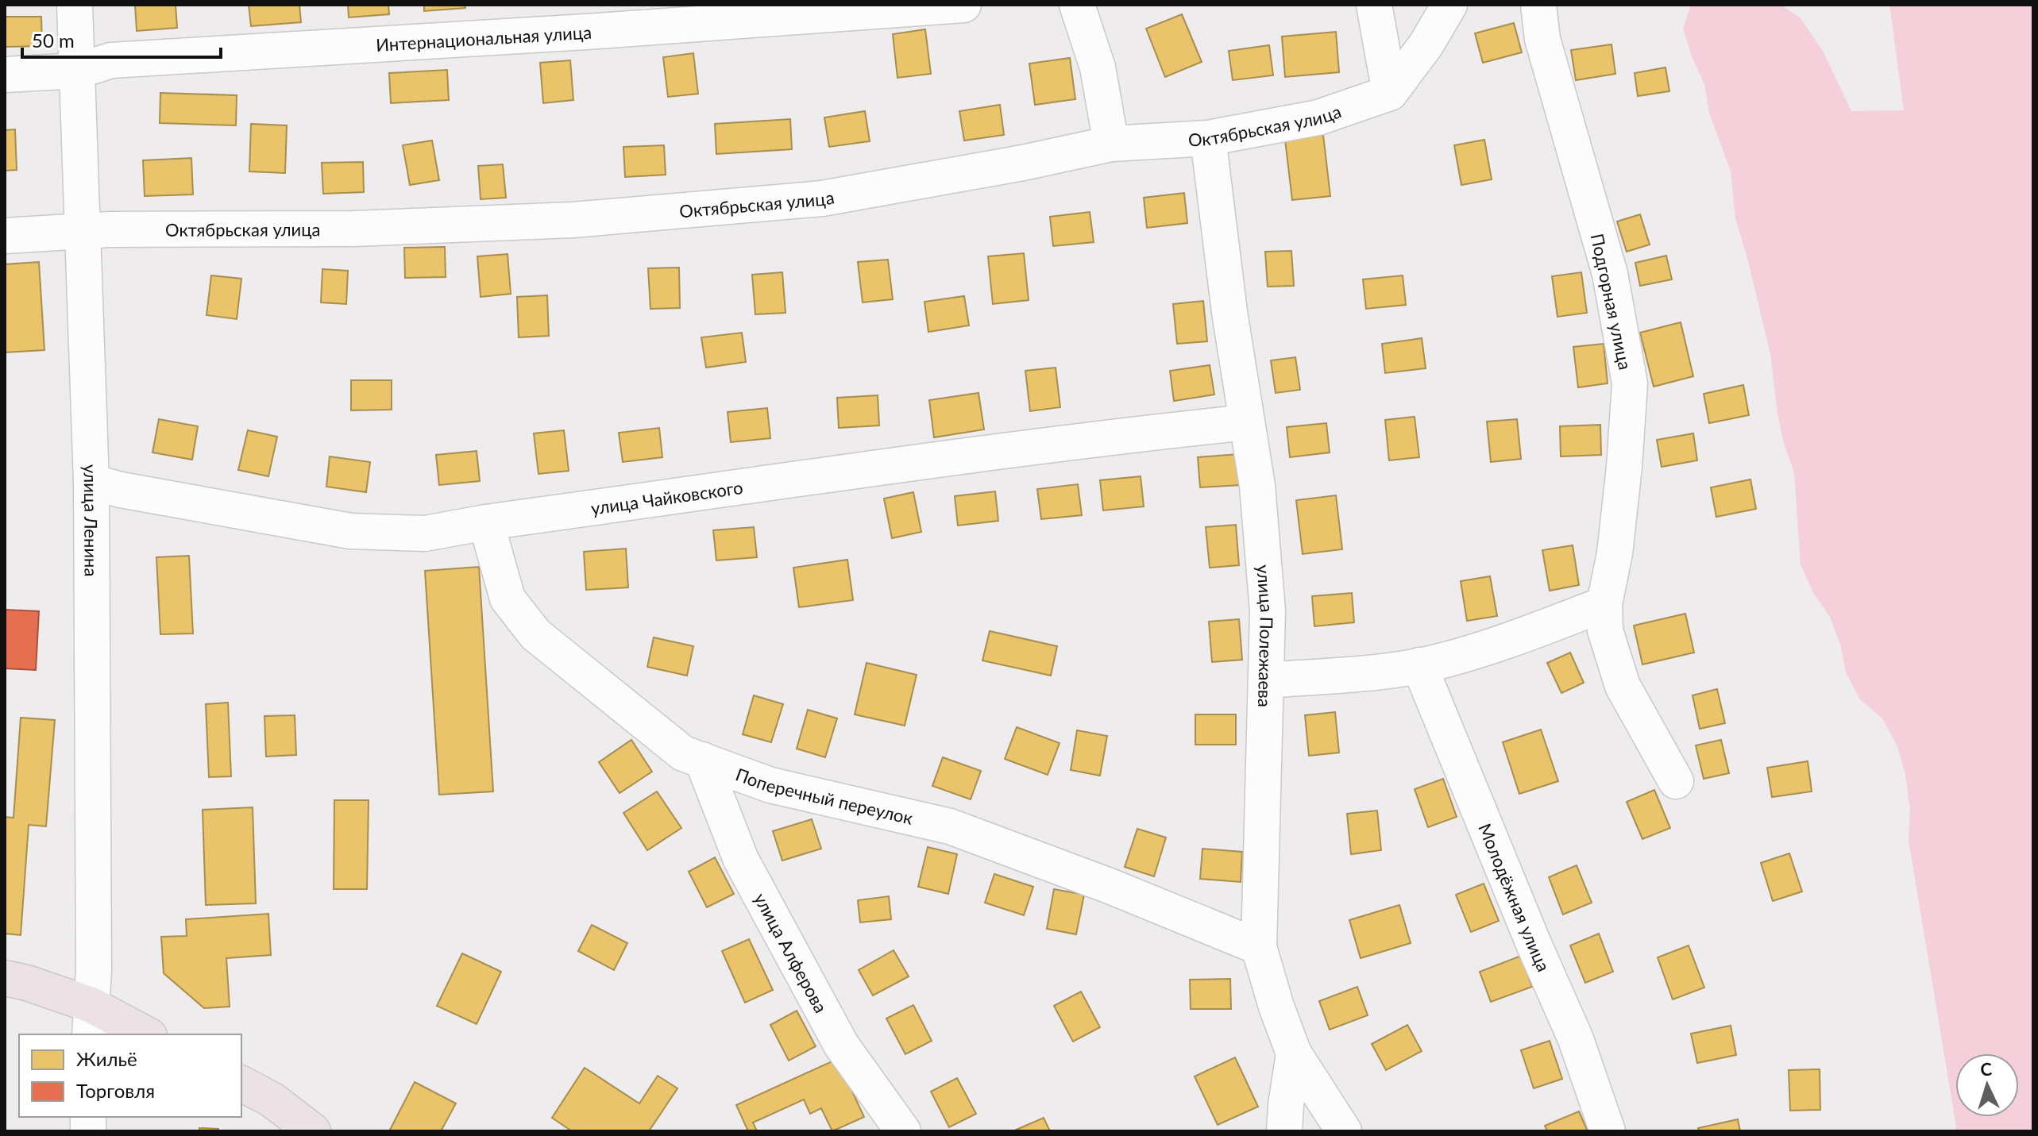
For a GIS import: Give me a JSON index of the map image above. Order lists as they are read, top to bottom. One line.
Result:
{"streets":{"street":["Интернациональная улица","Октябрьская улица","Подгорная улица","улица Чайковского","улица Ленина","улица Полежаева","Поперечный переулок","Молодёжная улица","улица Алферова"]},"crossings":[["Интернациональная улица","улица Ленина"],["Октябрьская улица","улица Ленина"],["Октябрьская улица","улица Полежаева"],["улица Чайковского","улица Ленина"],["улица Чайковского","улица Полежаева"],["улица Чайковского","Поперечный переулок"],["улица Полежаева","Поперечный переулок"],["Поперечный переулок","улица Алферова"]],"legend":["Жильё","Торговля"],"scale_bar":"50 m","north":"top"}
